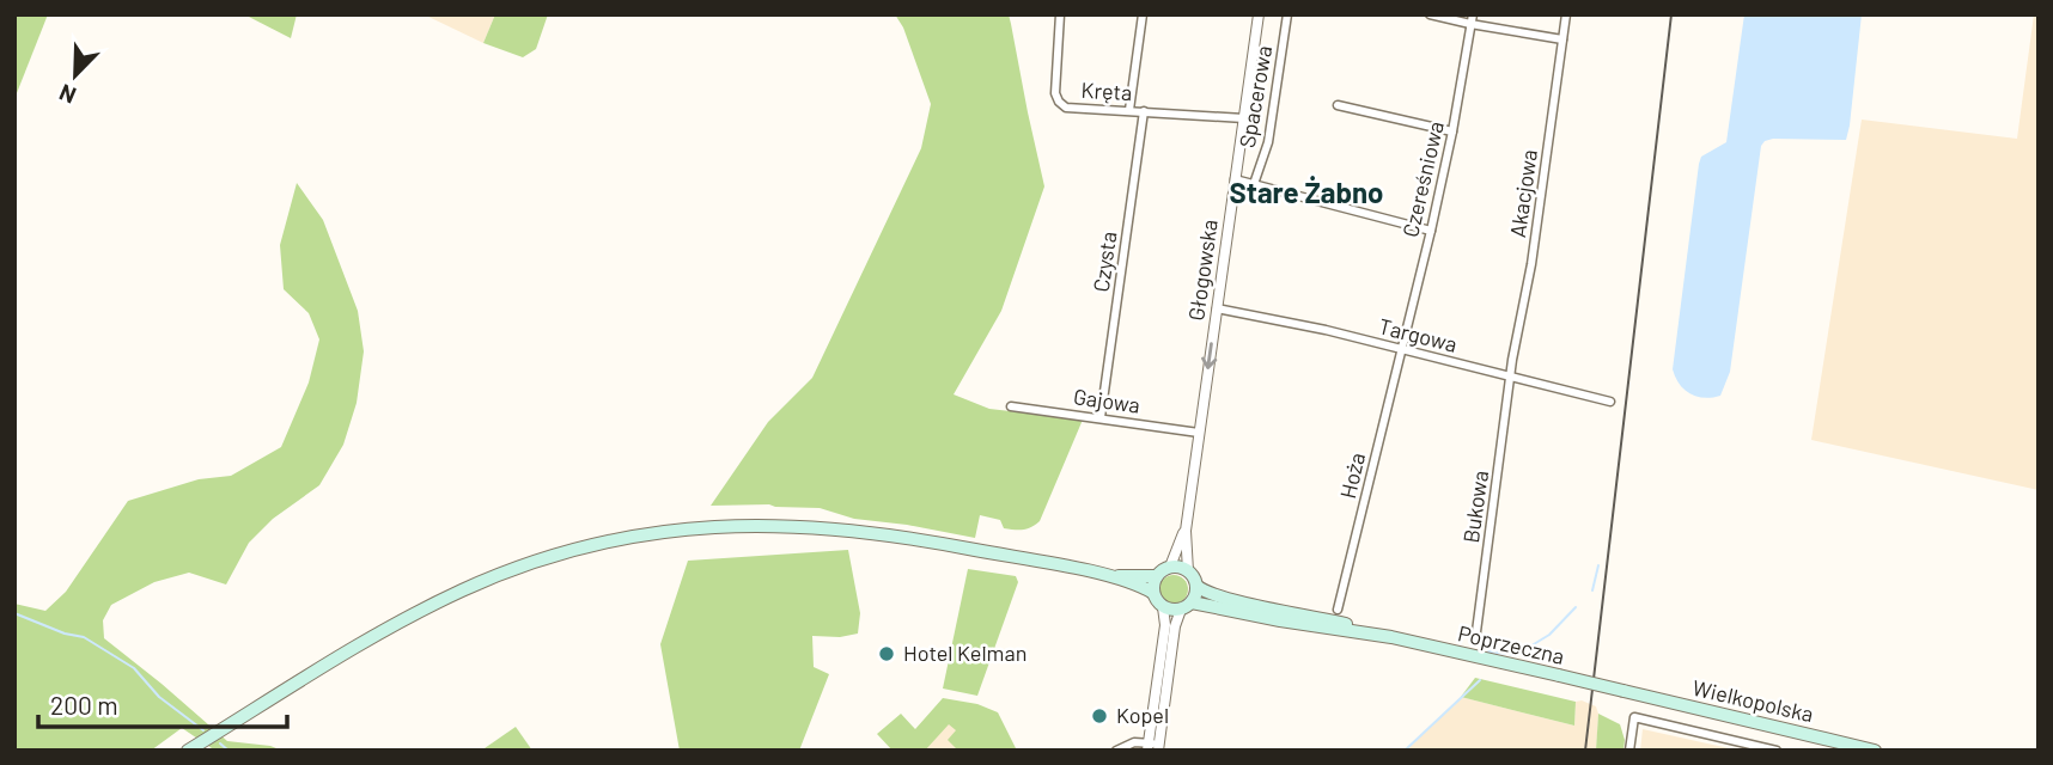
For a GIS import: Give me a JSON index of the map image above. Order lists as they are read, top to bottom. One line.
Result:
{"streets":{"main road":["Poprzeczna","Wielkopolska"],"street":["Kręta","Spacerowa","Czereśniowa","Akacjowa","Czysta","Głogowska","Targowa","Gajowa","Hoża","Bukowa"]},"crossings":[["Kręta","Czysta"],["Kręta","Głogowska"],["Czereśniowa","Targowa"],["Czereśniowa","Hoża"],["Akacjowa","Targowa"],["Akacjowa","Bukowa"],["Czysta","Gajowa"],["Głogowska","Targowa"],["Głogowska","Gajowa"],["Głogowska","Poprzeczna"],["Targowa","Hoża"],["Targowa","Bukowa"],["Poprzeczna","Wielkopolska"]],"districts":["Stare Żabno"],"places":["Hotel Kelman","Kopel"],"scale_bar":"200 m","north":"bottom left"}
